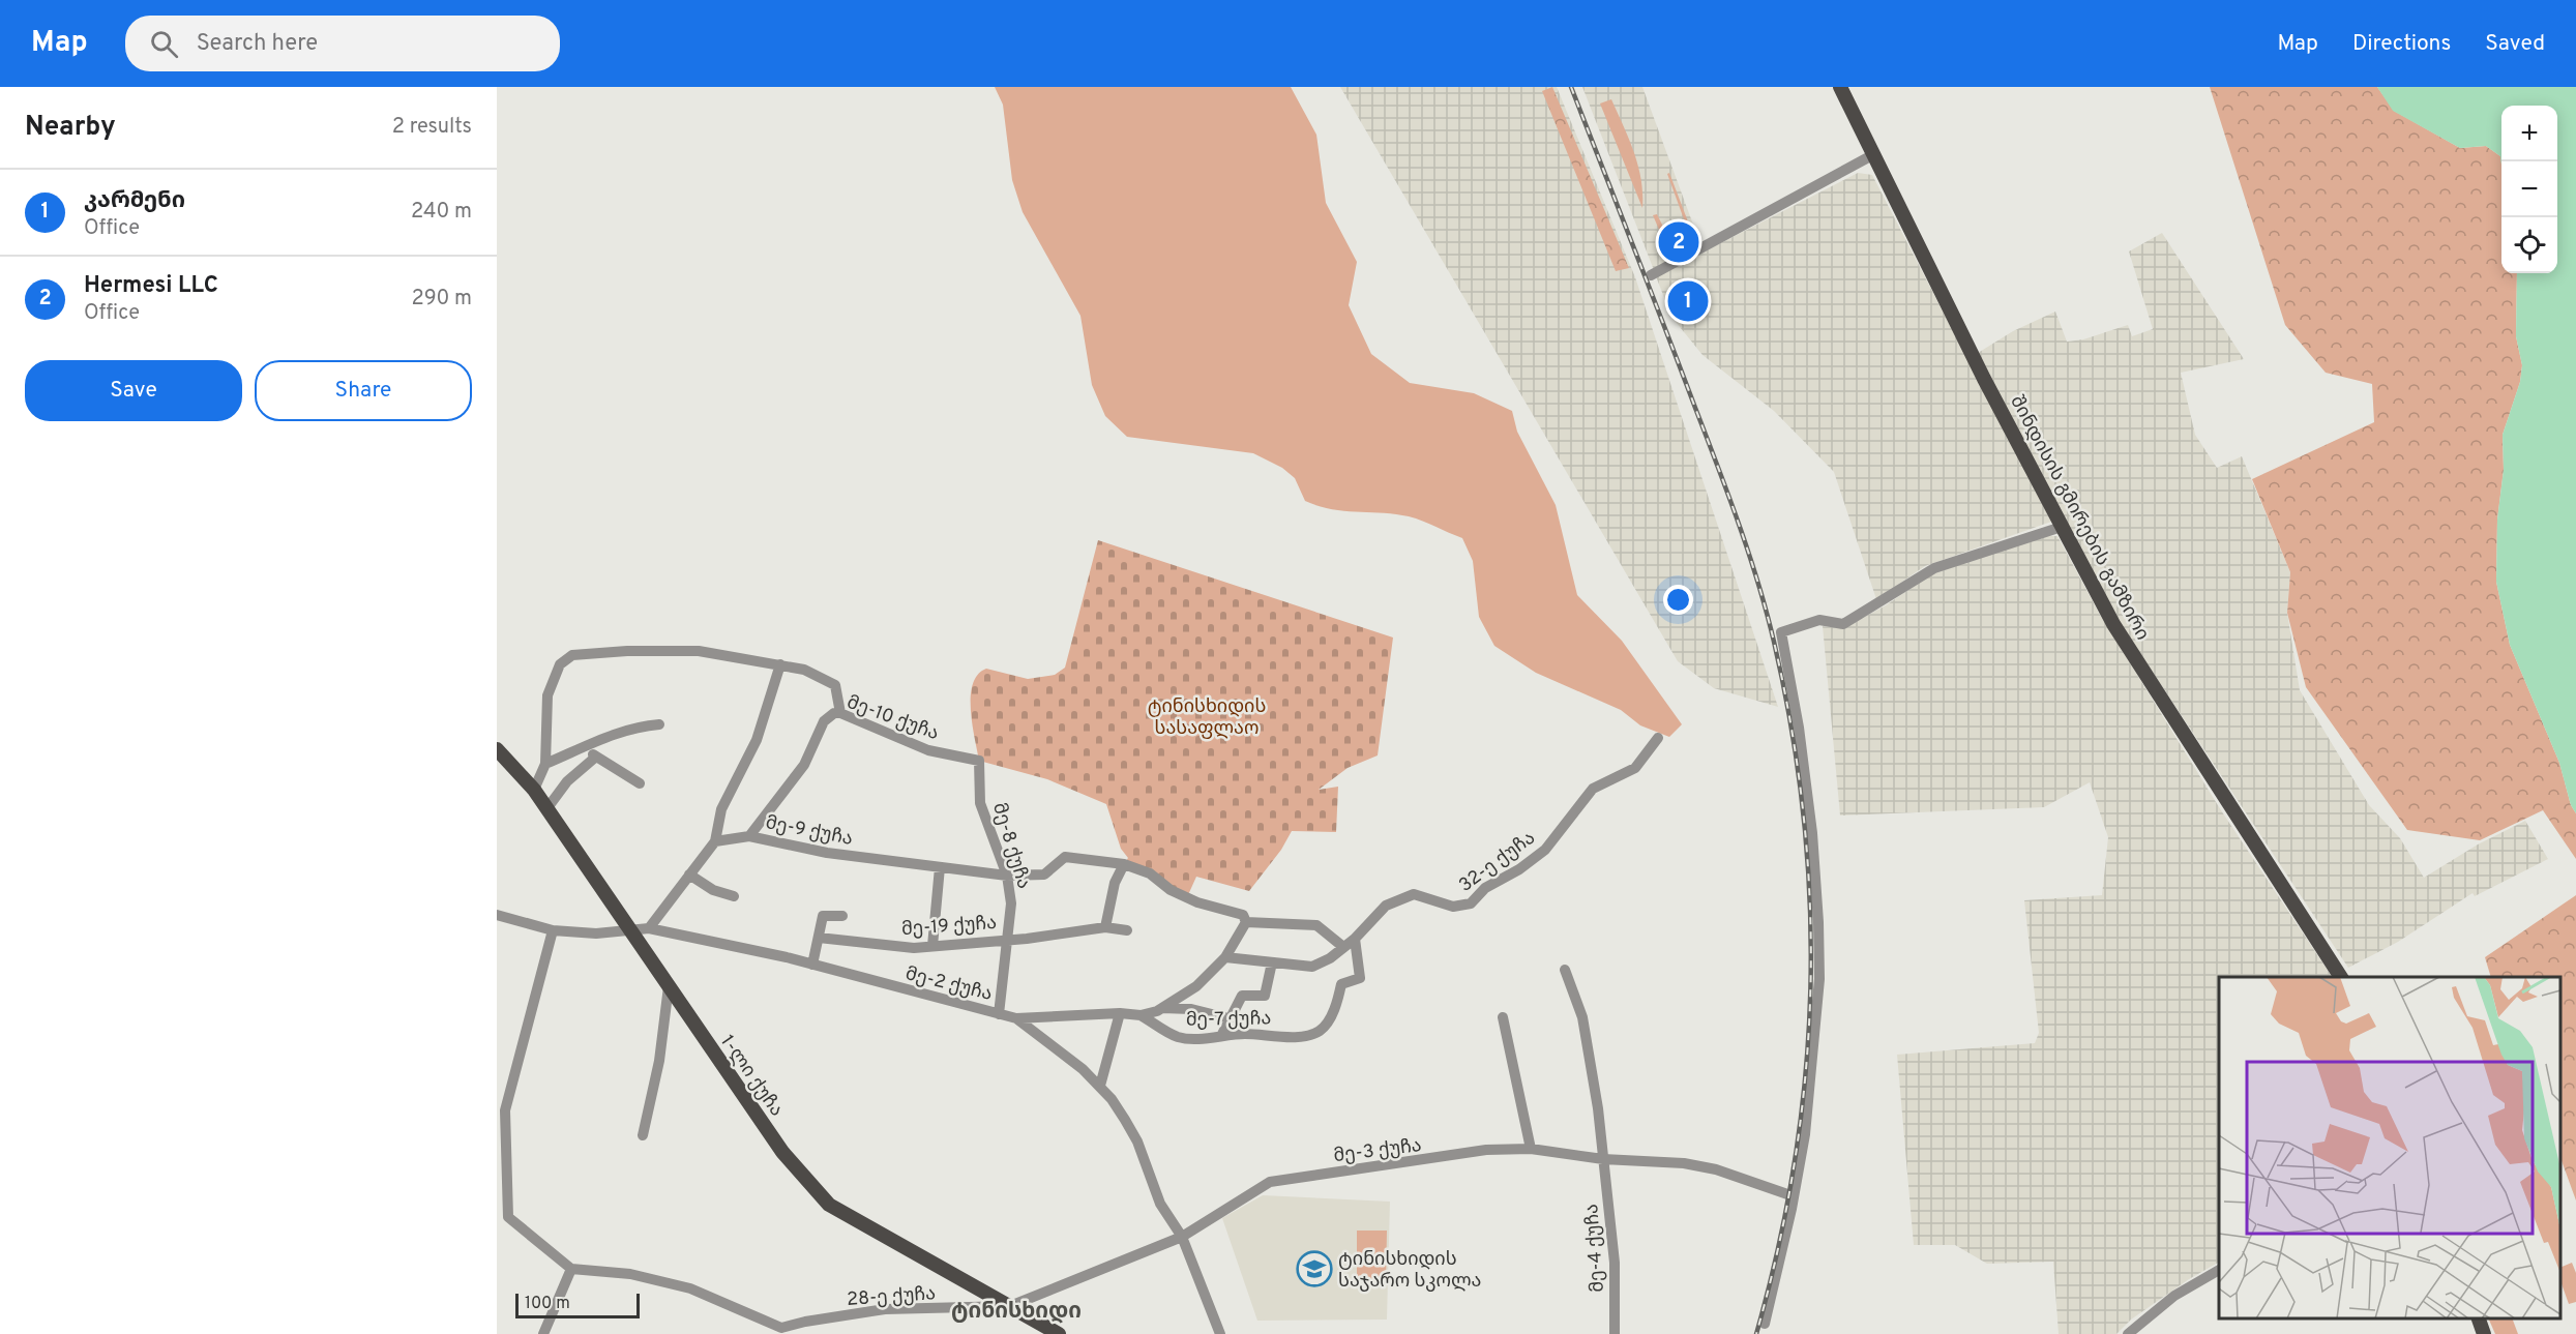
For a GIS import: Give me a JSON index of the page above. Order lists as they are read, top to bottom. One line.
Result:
{"streets":{"main road":["შინდისის გმირების გამზირი","1-ლი ქუჩა"],"street":["მე-10 ქუჩა","მე-9 ქუჩა","მე-8 ქუჩა","32-ე ქუჩა","მე-19 ქუჩა","მე-2 ქუჩა","მე-7 ქუჩა","მე-3 ქუჩა","მე-4 ქუჩა","28-ე ქუჩა"]},"crossings":[["მე-10 ქუჩა","მე-9 ქუჩა"],["მე-10 ქუჩა","მე-8 ქუჩა"],["მე-9 ქუჩა","მე-8 ქუჩა"],["მე-8 ქუჩა","მე-19 ქუჩა"],["მე-8 ქუჩა","მე-2 ქუჩა"],["32-ე ქუჩა","მე-7 ქუჩა"],["მე-2 ქუჩა","1-ლი ქუჩა"],["მე-2 ქუჩა","მე-3 ქუჩა"],["1-ლი ქუჩა","მე-3 ქუჩა"],["1-ლი ქუჩა","28-ე ქუჩა"],["მე-3 ქუჩა","მე-4 ქუჩა"],["მე-3 ქუჩა","28-ე ქუჩა"]],"districts":["ტინისხიდი"],"parks":["ტინისხიდის სასაფლაო"],"places":{"school or university":["ტინისხიდის საჯარო სკოლა"]},"scale_bar":"100 m","page":{"header":"Map","search":"Search here","nav":["Map","Directions","Saved"],"heading":["Nearby","2 results"],"map_buttons":["+","−"],"list":[{"mark":"1","name":"კარმენი","note":"Office","value":"240 m"},{"mark":"2","name":"Hermesi LLC","note":"Office","value":"290 m"}],"pins":["2","1"],"buttons":["Save","Share"],"scale":"100 m"}}
